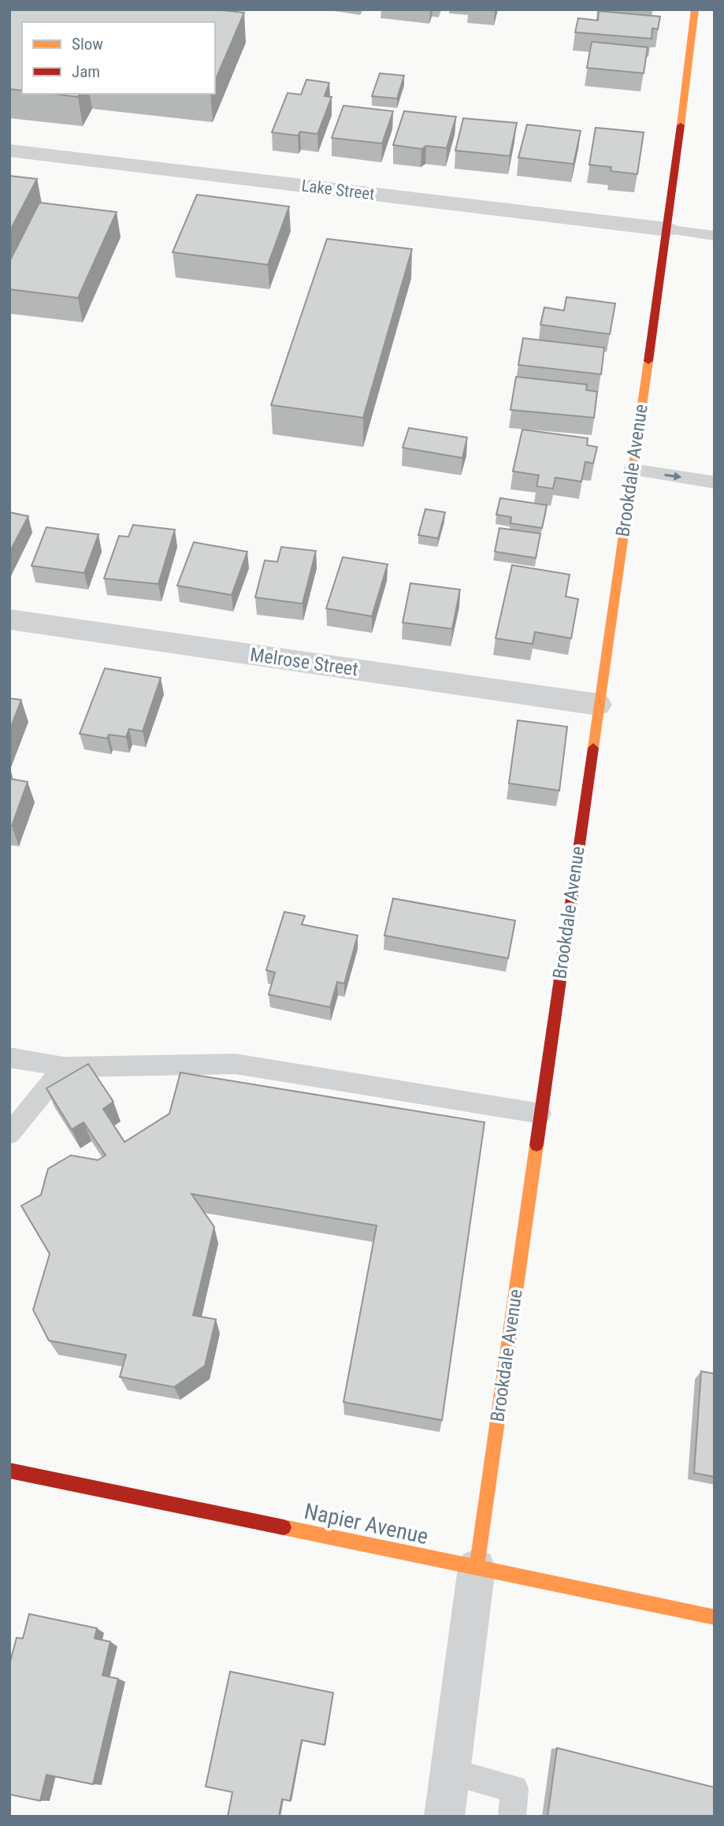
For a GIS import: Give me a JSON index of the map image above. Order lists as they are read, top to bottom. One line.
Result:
{"streets":{"street":["Lake Street","Brookdale Avenue","Melrose Street","Napier Avenue"]},"crossings":[["Lake Street","Brookdale Avenue"],["Brookdale Avenue","Melrose Street"],["Brookdale Avenue","Napier Avenue"]],"legend":["Slow","Jam"]}
